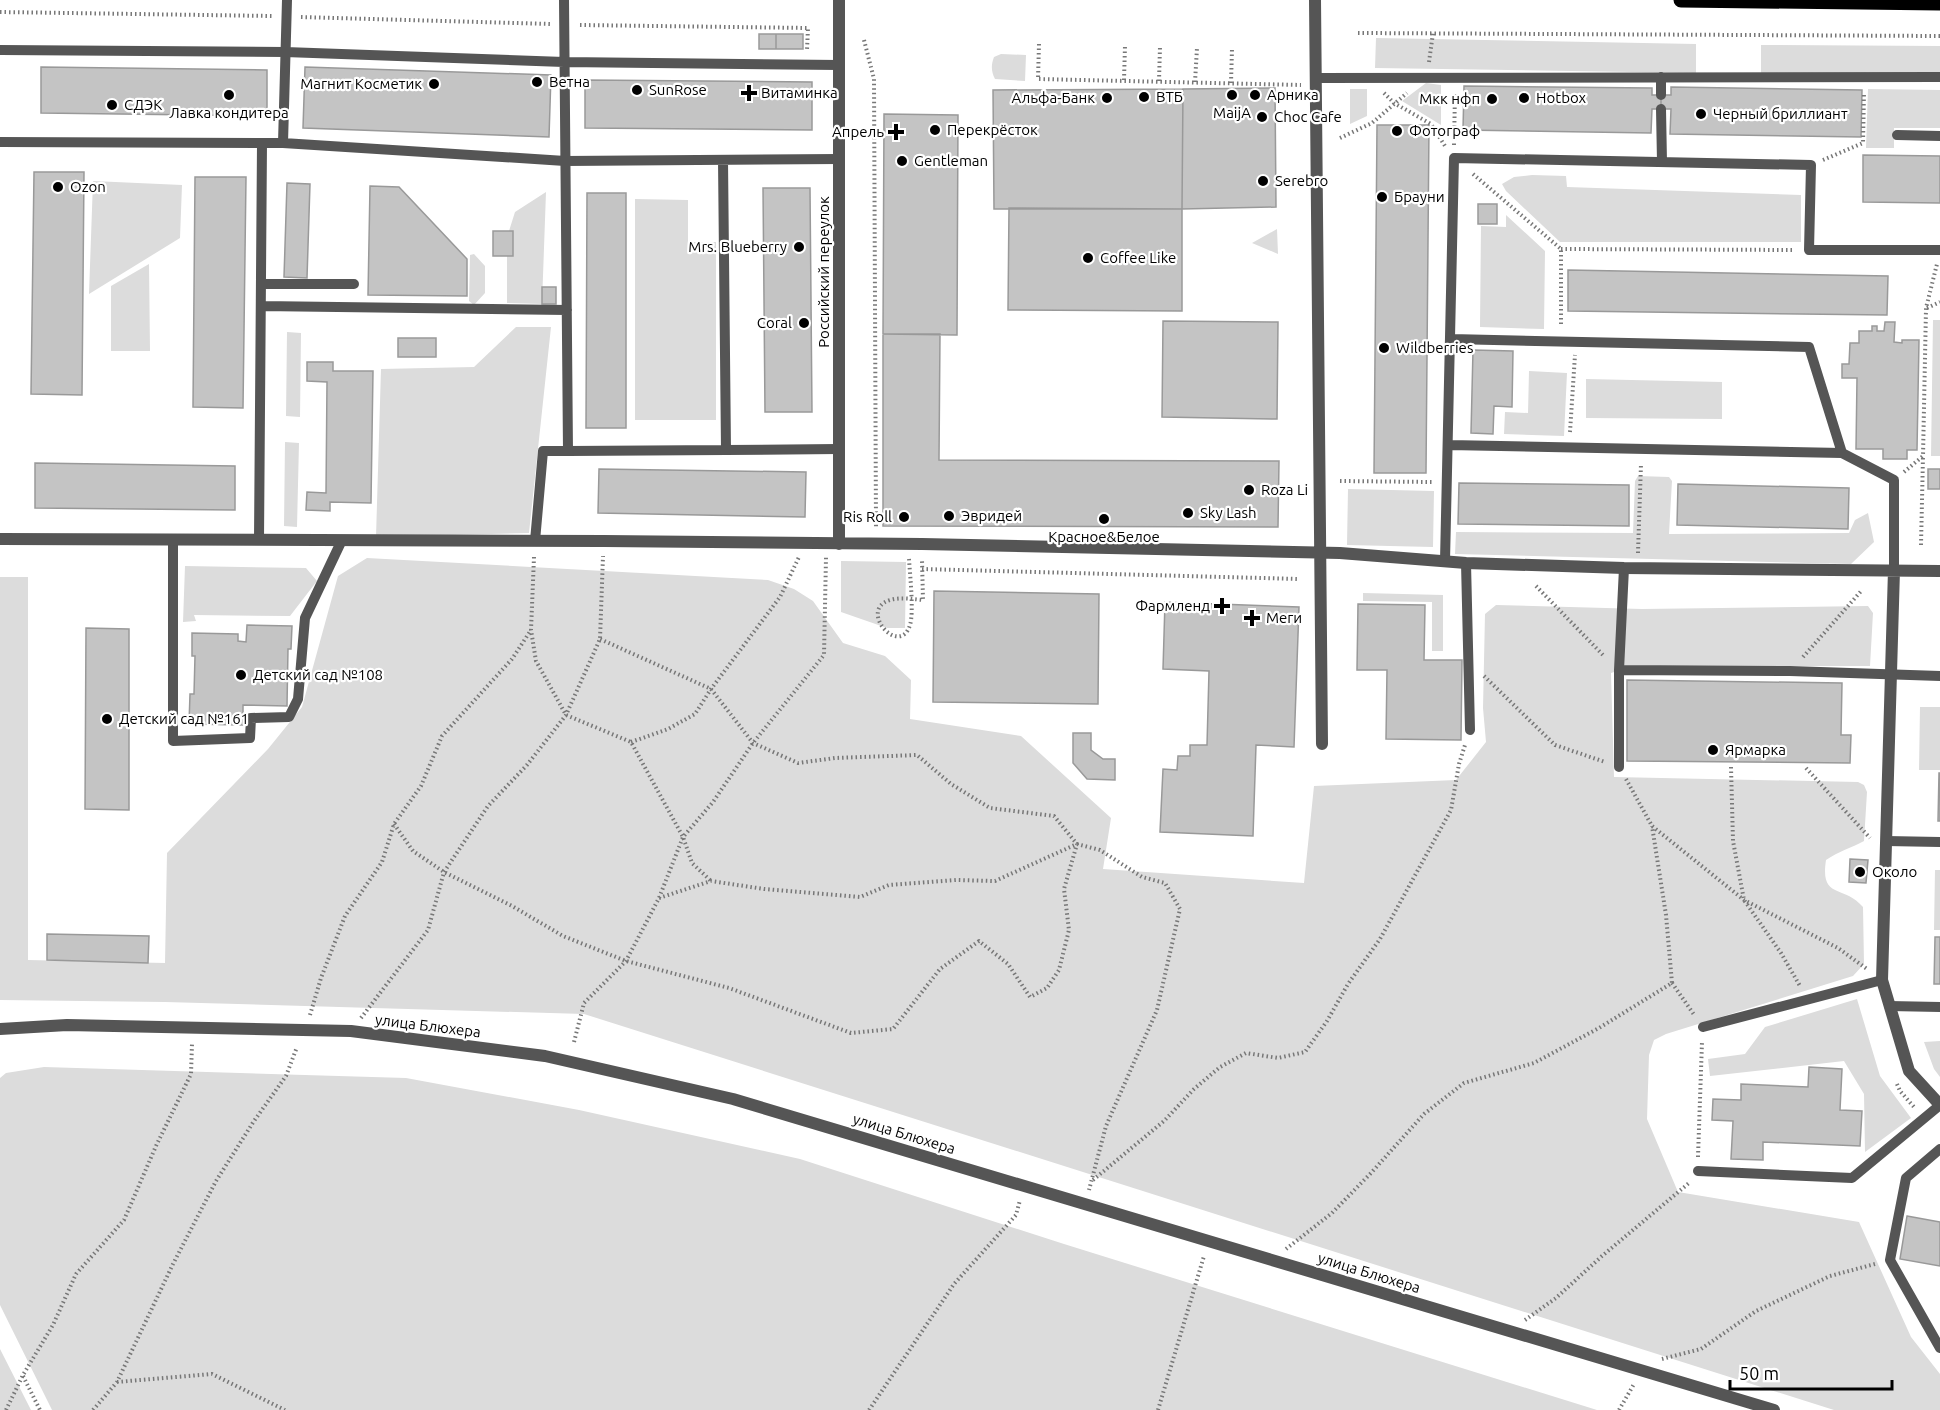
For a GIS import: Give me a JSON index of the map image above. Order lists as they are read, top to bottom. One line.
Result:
{"streets":{"street":["Российский переулок","улица Блюхера"]},"places":{"other":["Ветна","Магнит Косметик","SunRose","Лавка кондитера","MaijA","Арника","ВТБ","Альфа-Банк","Hotbox","Мкк нфп","СДЭК","Черный бриллиант","Choc Cafe","Перекрёсток","Фотограф","Gentleman","Serebro","Ozon","Брауни","Mrs. Blueberry","Coffee Like","Coral","Wildberries","Roza Li","Sky Lash","Эвридей","Ris Roll","Красное&Белое","Детский сад №108","Детский сад №161","Ярмарка","Около"],"health":["Витаминка","Апрель","Фармленд","Меги"]},"scale_bar":"50 m"}
